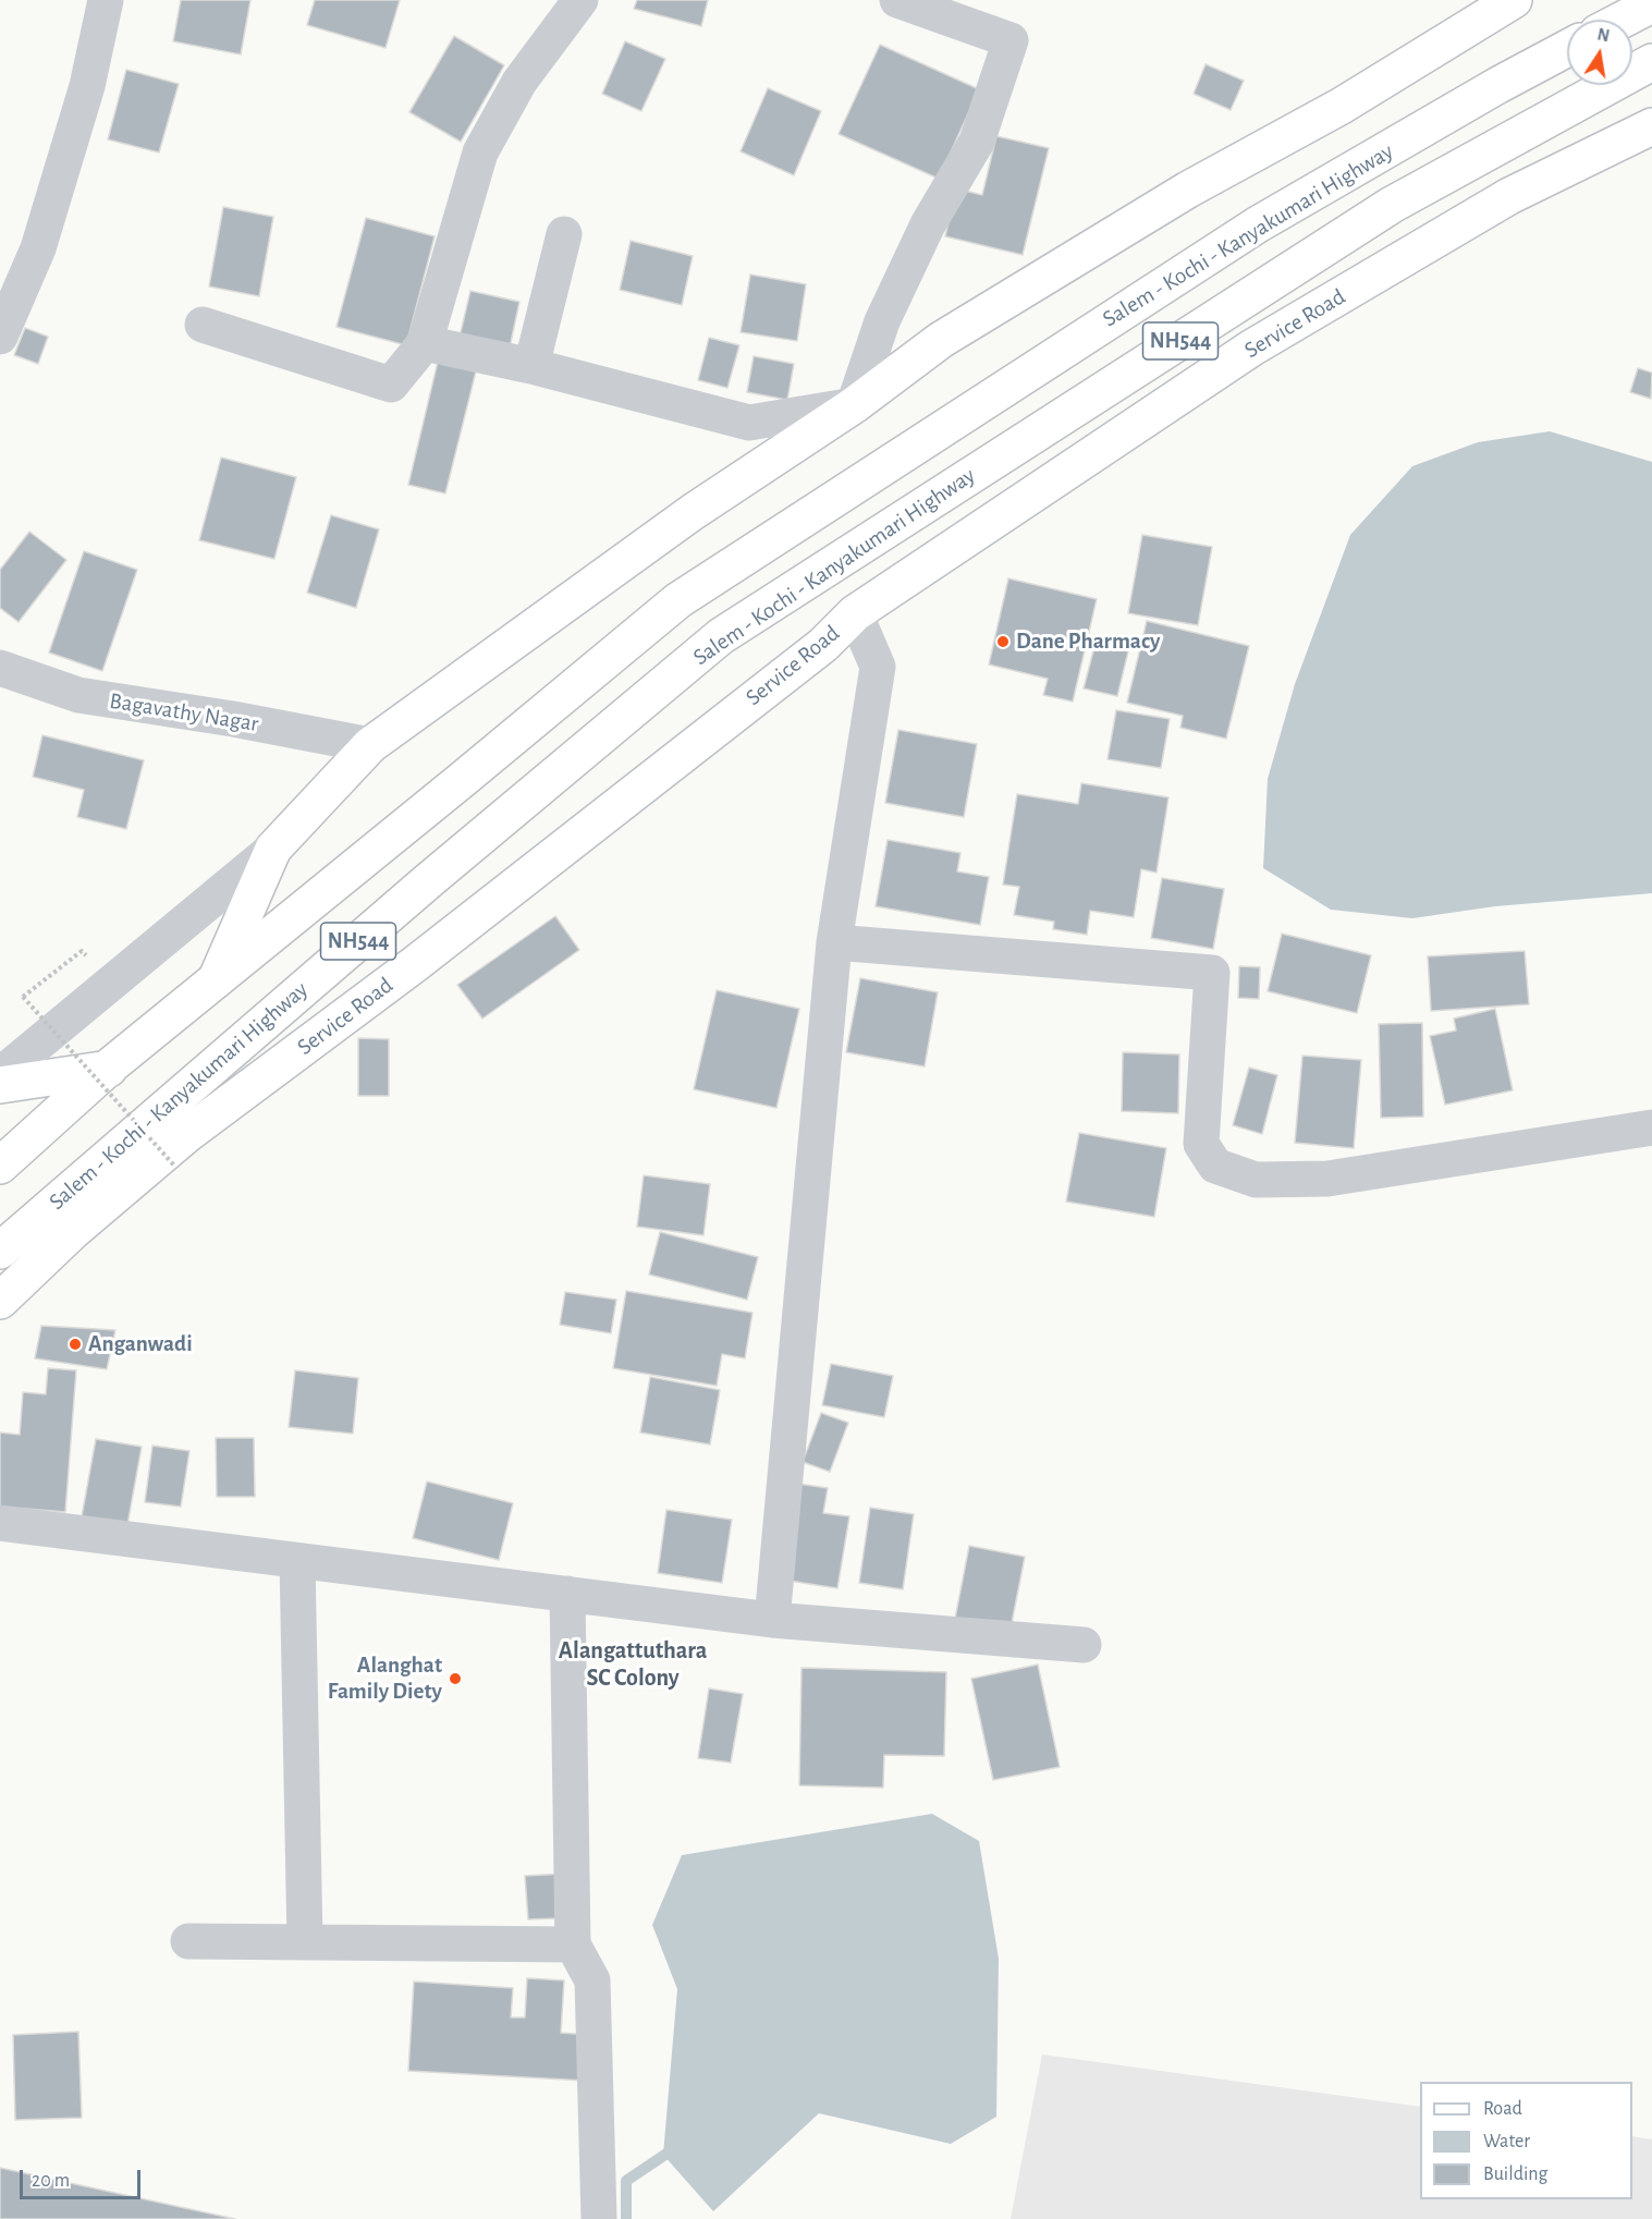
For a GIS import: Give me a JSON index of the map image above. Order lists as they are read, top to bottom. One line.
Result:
{"streets":{"main road":["Salem - Kochi - Kanyakumari Highway","Service Road","NH544"],"street":["Bagavathy Nagar"]},"districts":["Alangattuthara SC Colony"],"places":["Dane Pharmacy","Anganwadi","Alanghat Family Diety"],"legend":["Road","Water","Building"],"scale_bar":"20 m","north":"top"}
